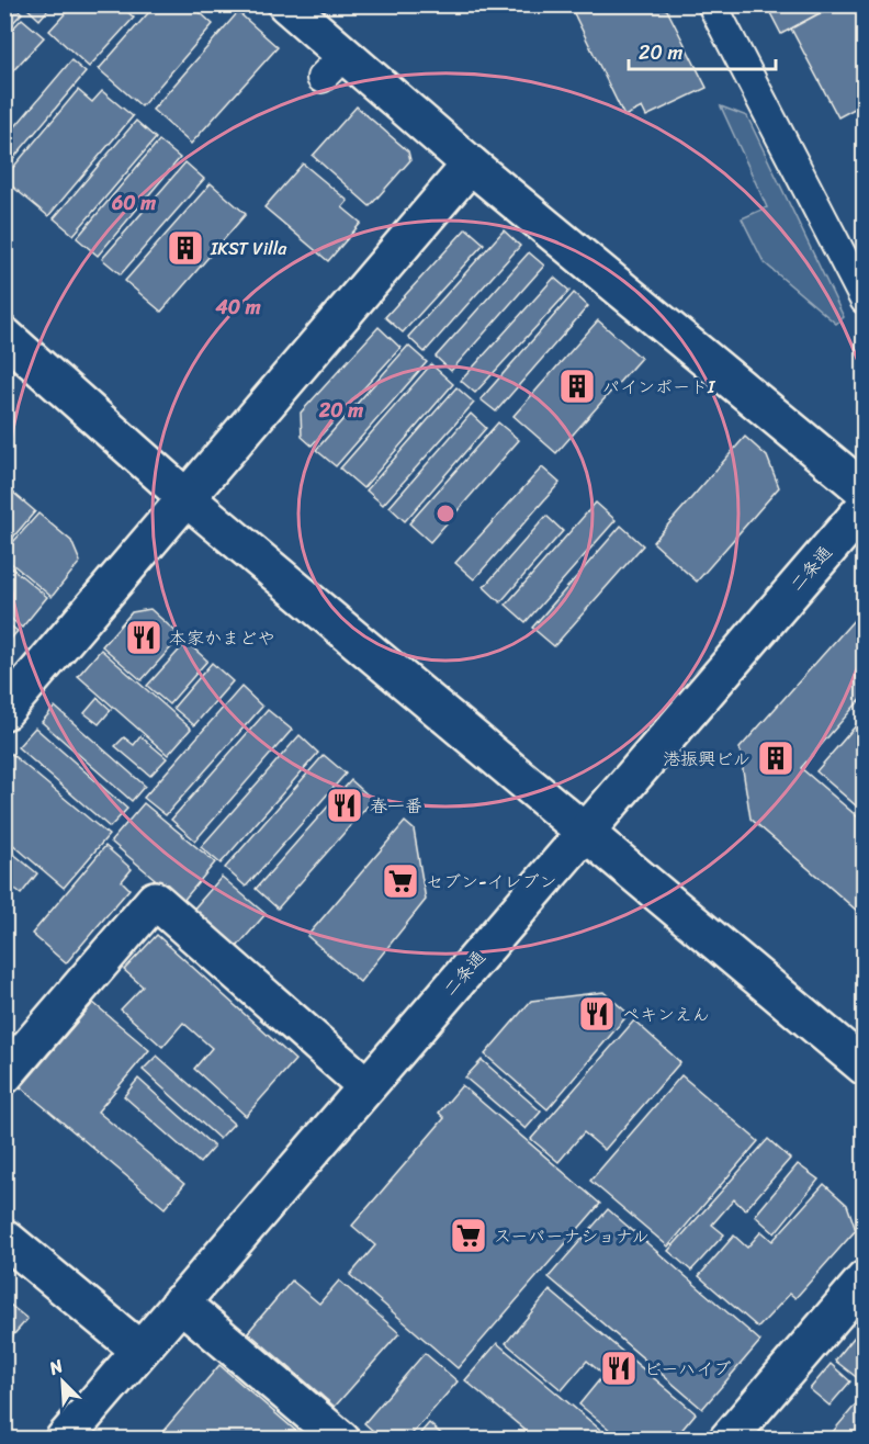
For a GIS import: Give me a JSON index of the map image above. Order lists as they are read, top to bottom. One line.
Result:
{"streets":{"street":["二条通"]},"places":{"building":["IKST Villa","パインポートI","港振興ビル"],"restaurant":["本家かまどや","春一番","ペキンえん","ビーハイブ"],"supermarket":["セブン-イレブン","スーパーナショナル"]},"scale_bar":"20 m","north":"top left","rings":["60 m","40 m","20 m"]}
